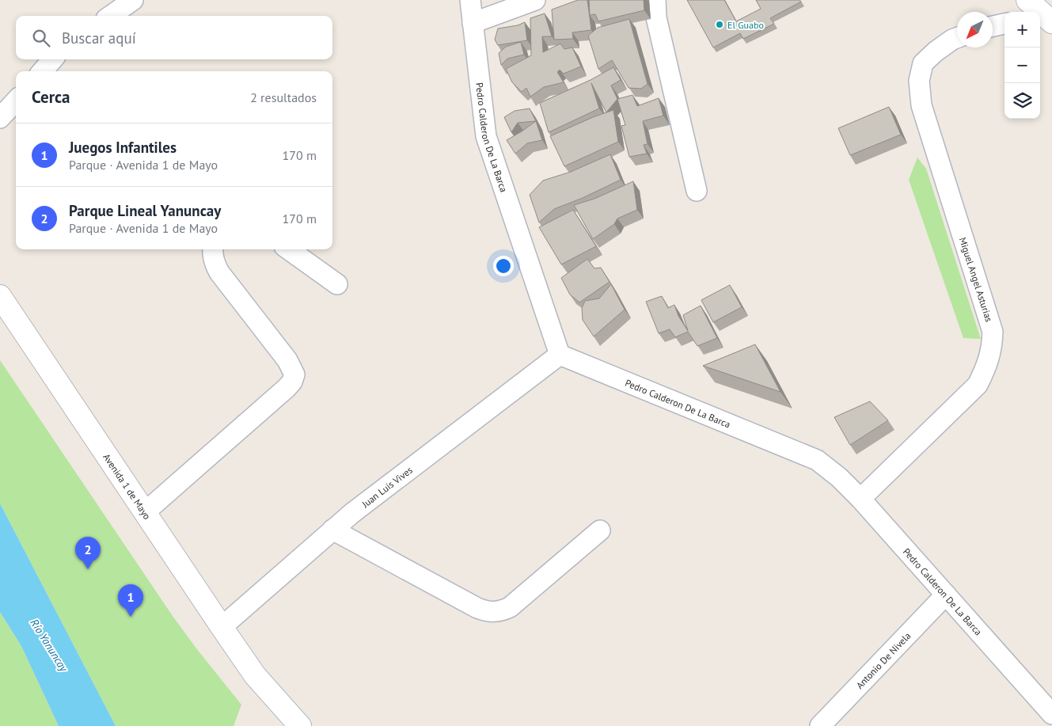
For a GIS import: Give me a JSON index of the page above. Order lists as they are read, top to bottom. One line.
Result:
{"streets":{"main road":["Avenida 1 de Mayo"],"street":["Pedro Calderon De La Barca","Miguel Angel Asturias","Juan Luis Vives","Antonio De Nivela"]},"crossings":[["Pedro Calderon De La Barca","Miguel Angel Asturias"],["Pedro Calderon De La Barca","Juan Luis Vives"],["Pedro Calderon De La Barca","Antonio De Nivela"],["Avenida 1 de Mayo","Juan Luis Vives"]],"water":["Río Yanuncay"],"places":["El Guabo"],"north":"bottom left","page":{"map_buttons":["+","−"],"search":"Buscar aquí","heading":["Cerca","2 resultados"],"list":[{"mark":"1","name":"Juegos Infantiles","note":"Parque · Avenida 1 de Mayo","value":"170 m"},{"mark":"2","name":"Parque Lineal Yanuncay","note":"Parque · Avenida 1 de Mayo","value":"170 m"}],"pins":["2","1"]}}
